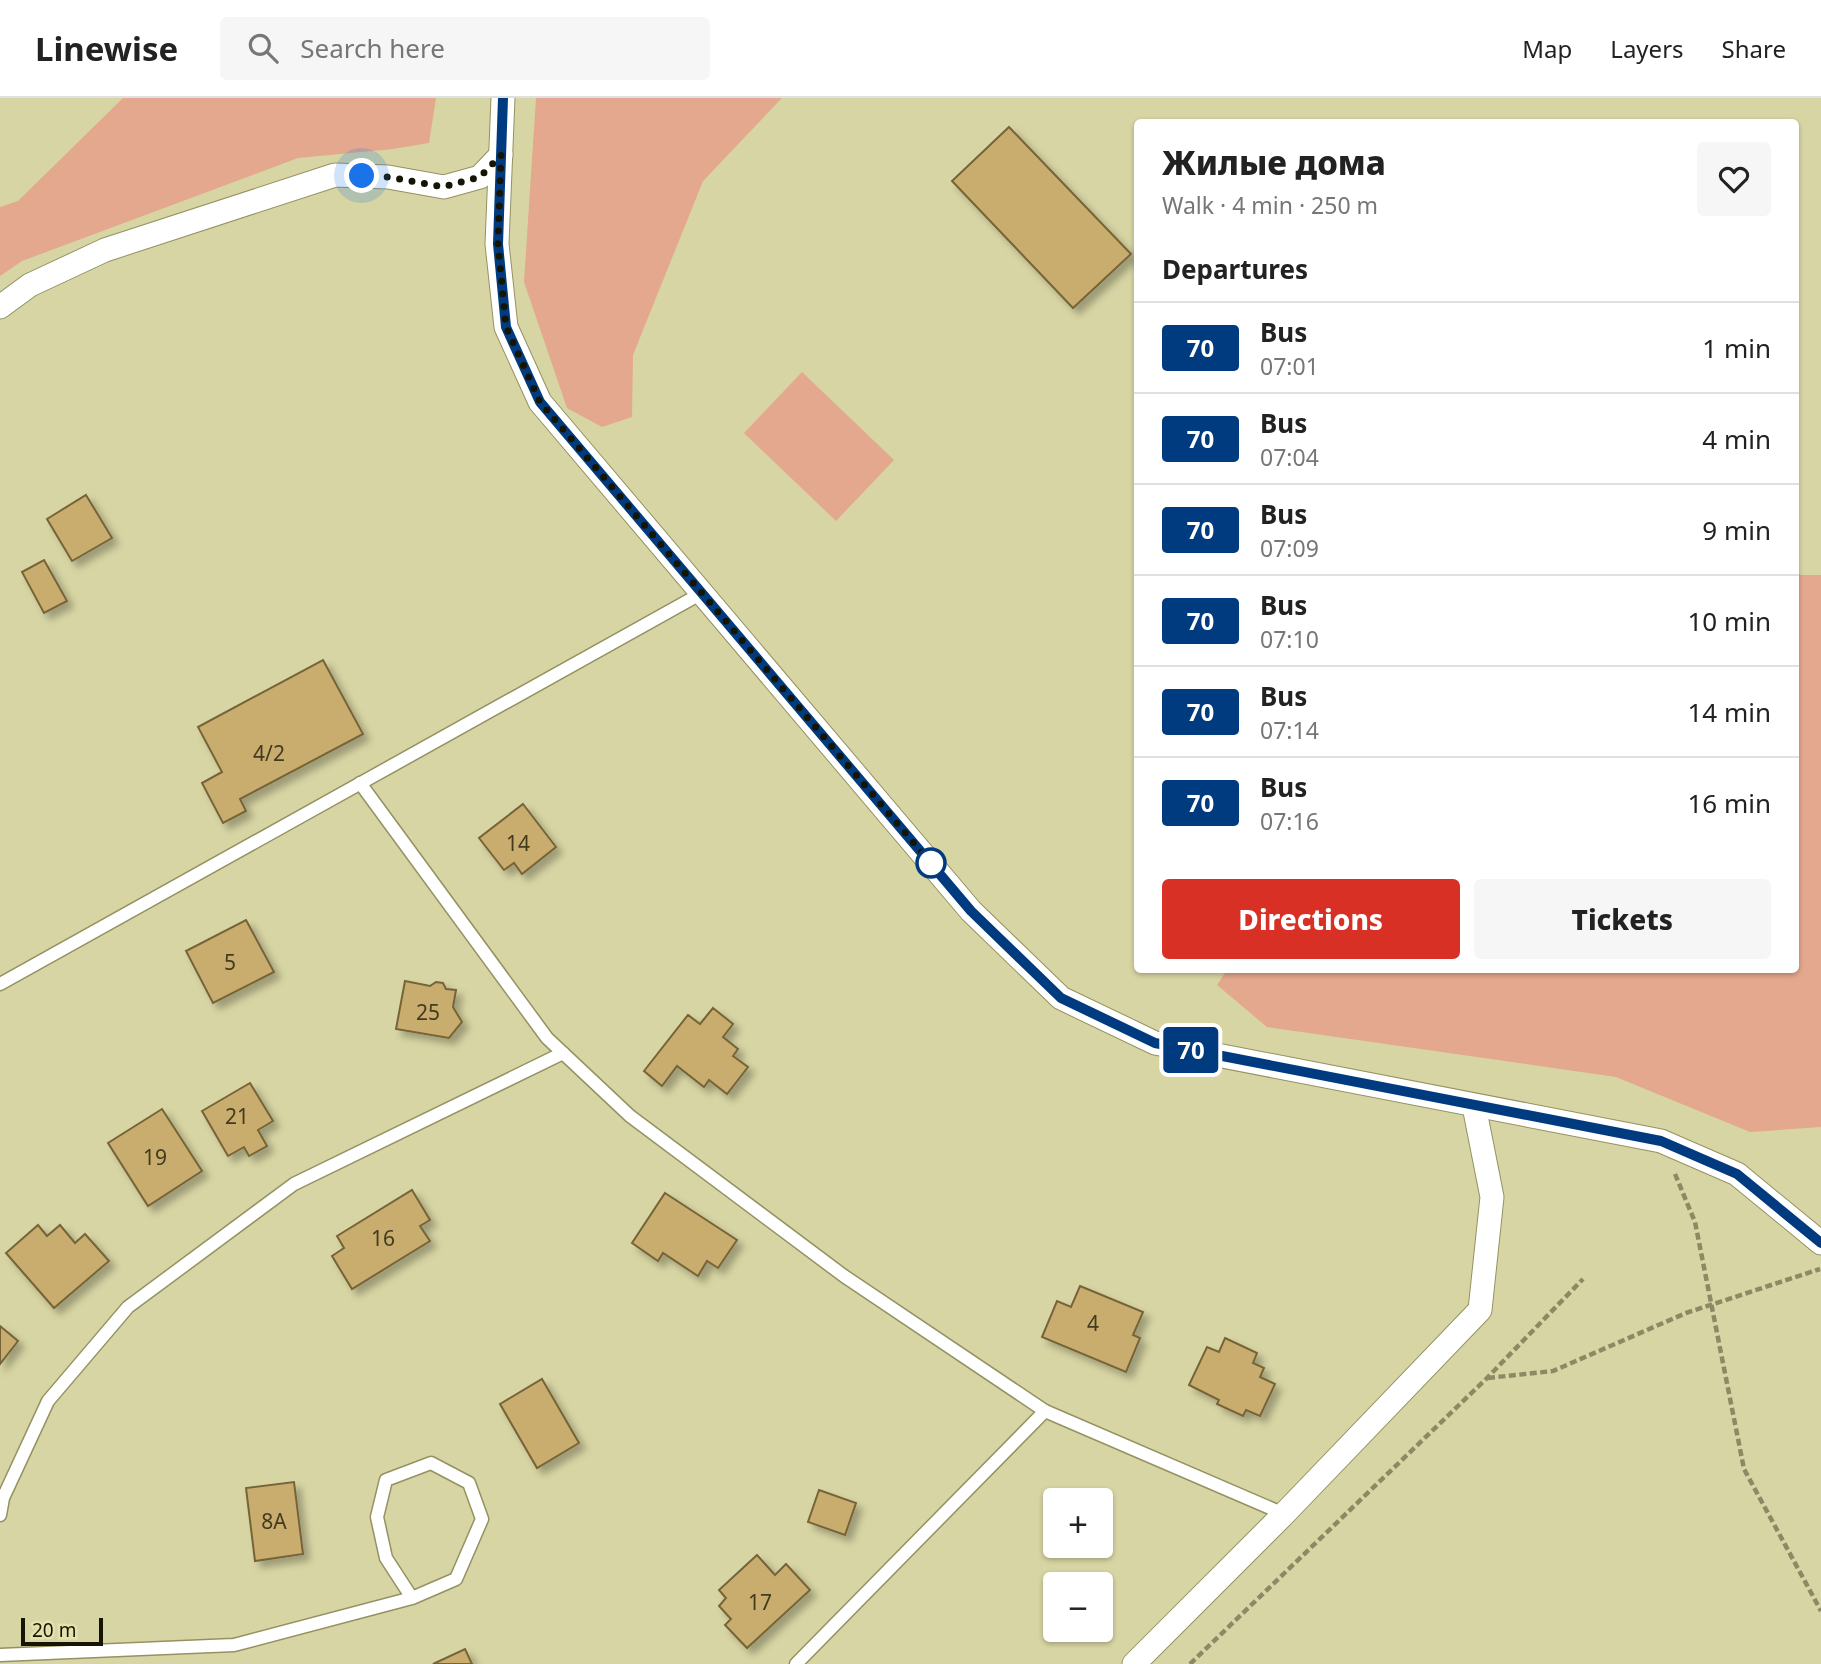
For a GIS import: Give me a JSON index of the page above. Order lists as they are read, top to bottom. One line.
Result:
{"lines":["bus line 70"],"house_numbers":["4/2","14","5","25","21","19","16","4","8А","17"],"scale_bar":"20 m","page":{"header":"Linewise","search":"Search here","nav":["Map","Layers","Share"],"on_map":"70","heading":[["Жилые дома","Walk · 4 min · 250 m"],"Departures"],"list":[{"mark":"70","name":"Bus","note":"07:01","value":"1 min"},{"mark":"70","name":"Bus","note":"07:04","value":"4 min"},{"mark":"70","name":"Bus","note":"07:09","value":"9 min"},{"mark":"70","name":"Bus","note":"07:10","value":"10 min"},{"mark":"70","name":"Bus","note":"07:14","value":"14 min"},{"mark":"70","name":"Bus","note":"07:16","value":"16 min"}],"buttons":["Directions","Tickets"],"map_buttons":["+","−"],"scale":"20 m"}}
